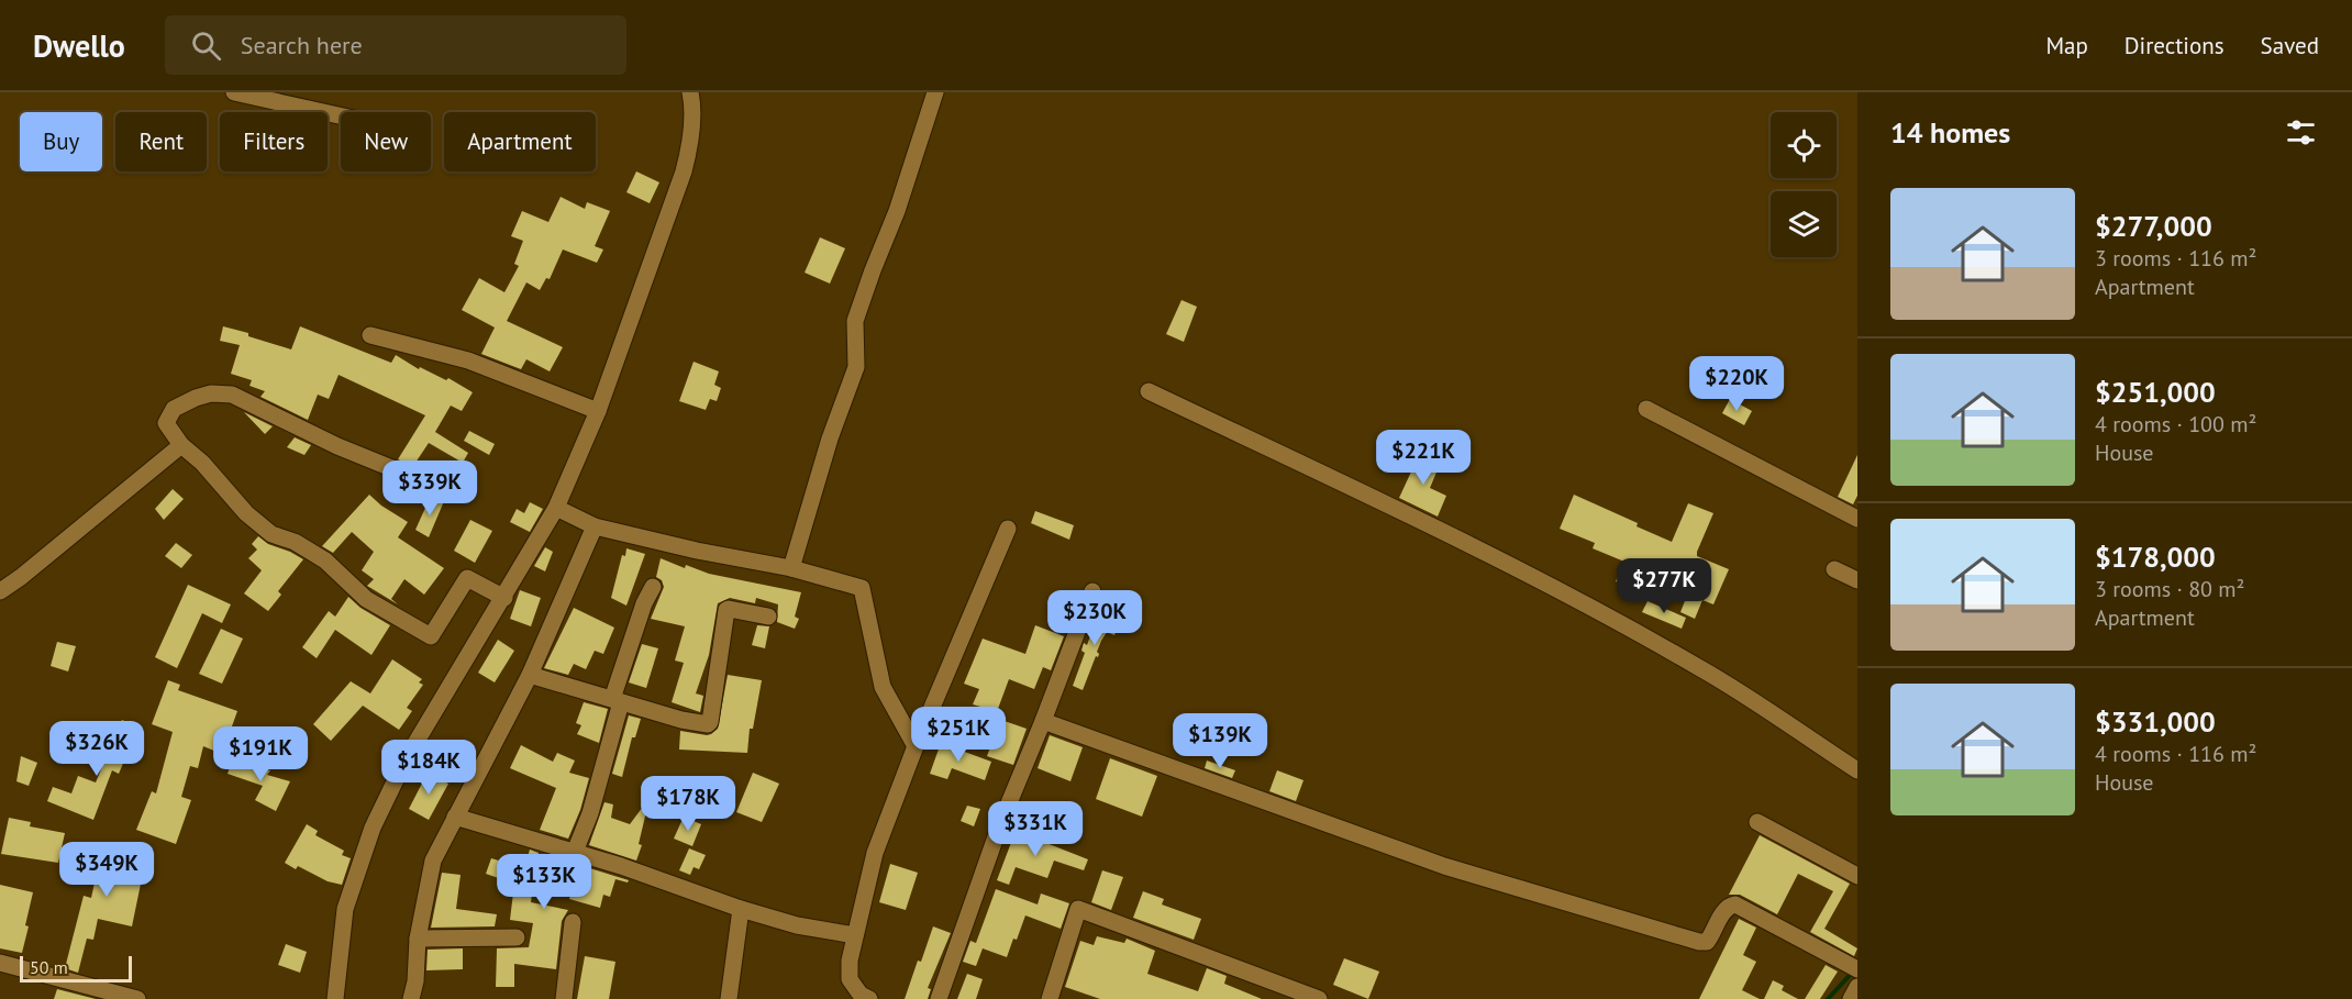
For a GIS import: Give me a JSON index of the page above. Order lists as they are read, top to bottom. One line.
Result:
{"scale_bar":"50 m","page":{"header":"Dwello","search":"Search here","nav":["Map","Directions","Saved"],"heading":"14 homes","chip":["Buy","Rent","Filters","New","Apartment"],"list":[{"name":"$277,000","note":"3 rooms · 116 m² · Apartment"},{"name":"$251,000","note":"4 rooms · 100 m² · House"},{"name":"$178,000","note":"3 rooms · 80 m² · Apartment"},{"name":"$331,000","note":"4 rooms · 116 m² · House"}],"price":["$220K","$221K","$339K","$277K","$230K","$251K","$139K","$326K","$191K","$184K","$178K","$331K","$349K","$133K"],"scale":"50 m"}}
